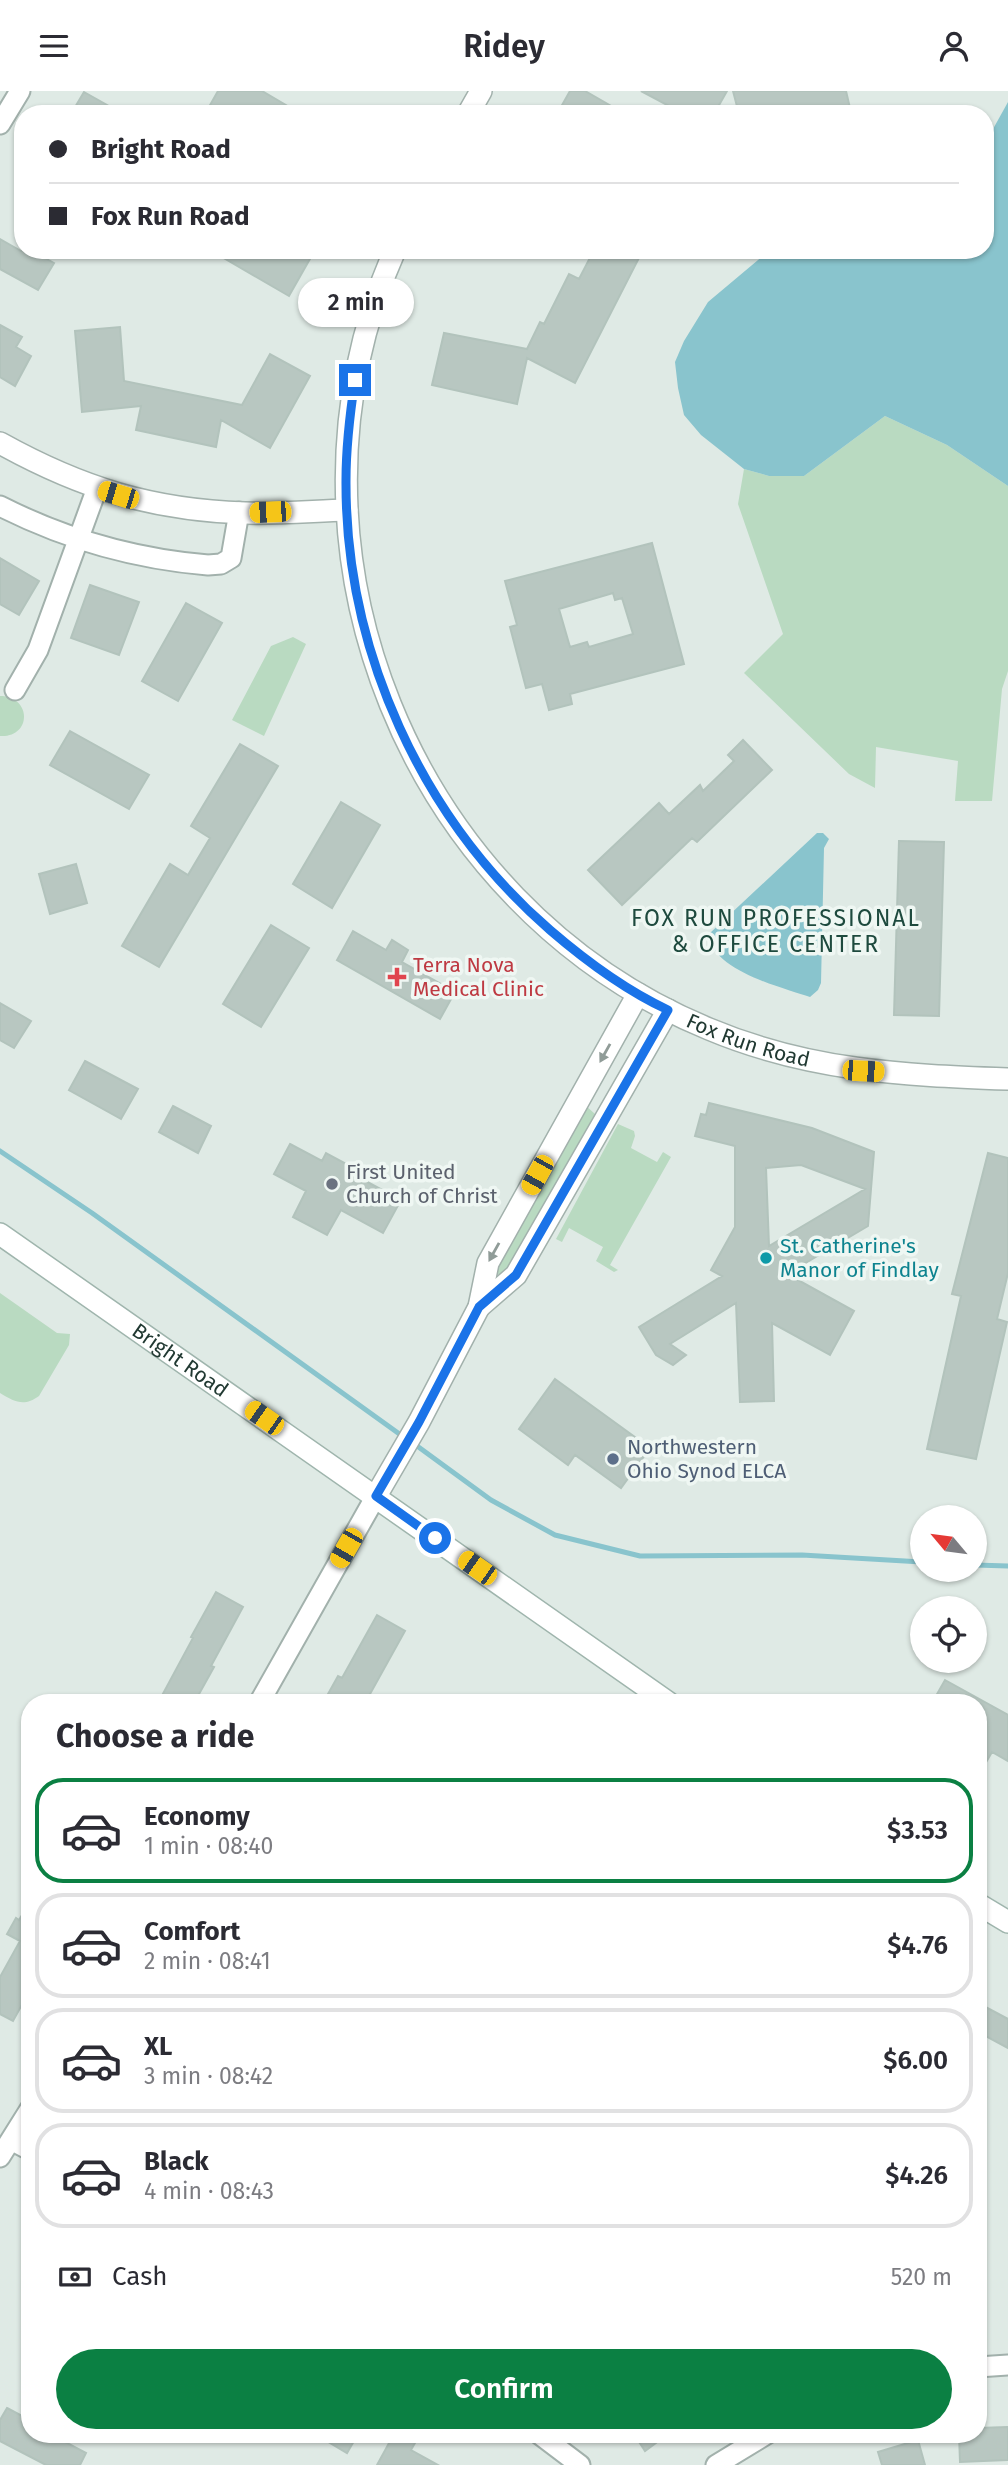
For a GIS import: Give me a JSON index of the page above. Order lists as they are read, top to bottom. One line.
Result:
{"streets":{"street":["Fox Run Road","Bright Road"]},"districts":["FOX RUN PROFESSIONAL & OFFICE CENTER"],"places":{"health":["Terra Nova Medical Clinic"],"other":["First United Church of Christ","St. Catherine's Manor of Findlay","Northwestern Ohio Synod ELCA"]},"north":"top left","page":{"header":"Ridey","banner":["Bright Road","Fox Run Road"],"bubble":"2 min","heading":"Choose a ride","list":[{"name":"Economy","note":"1 min · 08:40","value":"$3.53"},{"name":"Comfort","note":"2 min · 08:41","value":"$4.76"},{"name":"XL","note":"3 min · 08:42","value":"$6.00"},{"name":"Black","note":"4 min · 08:43","value":"$4.26"}],"pay":["Cash","520 m"],"buttons":"Confirm"}}
